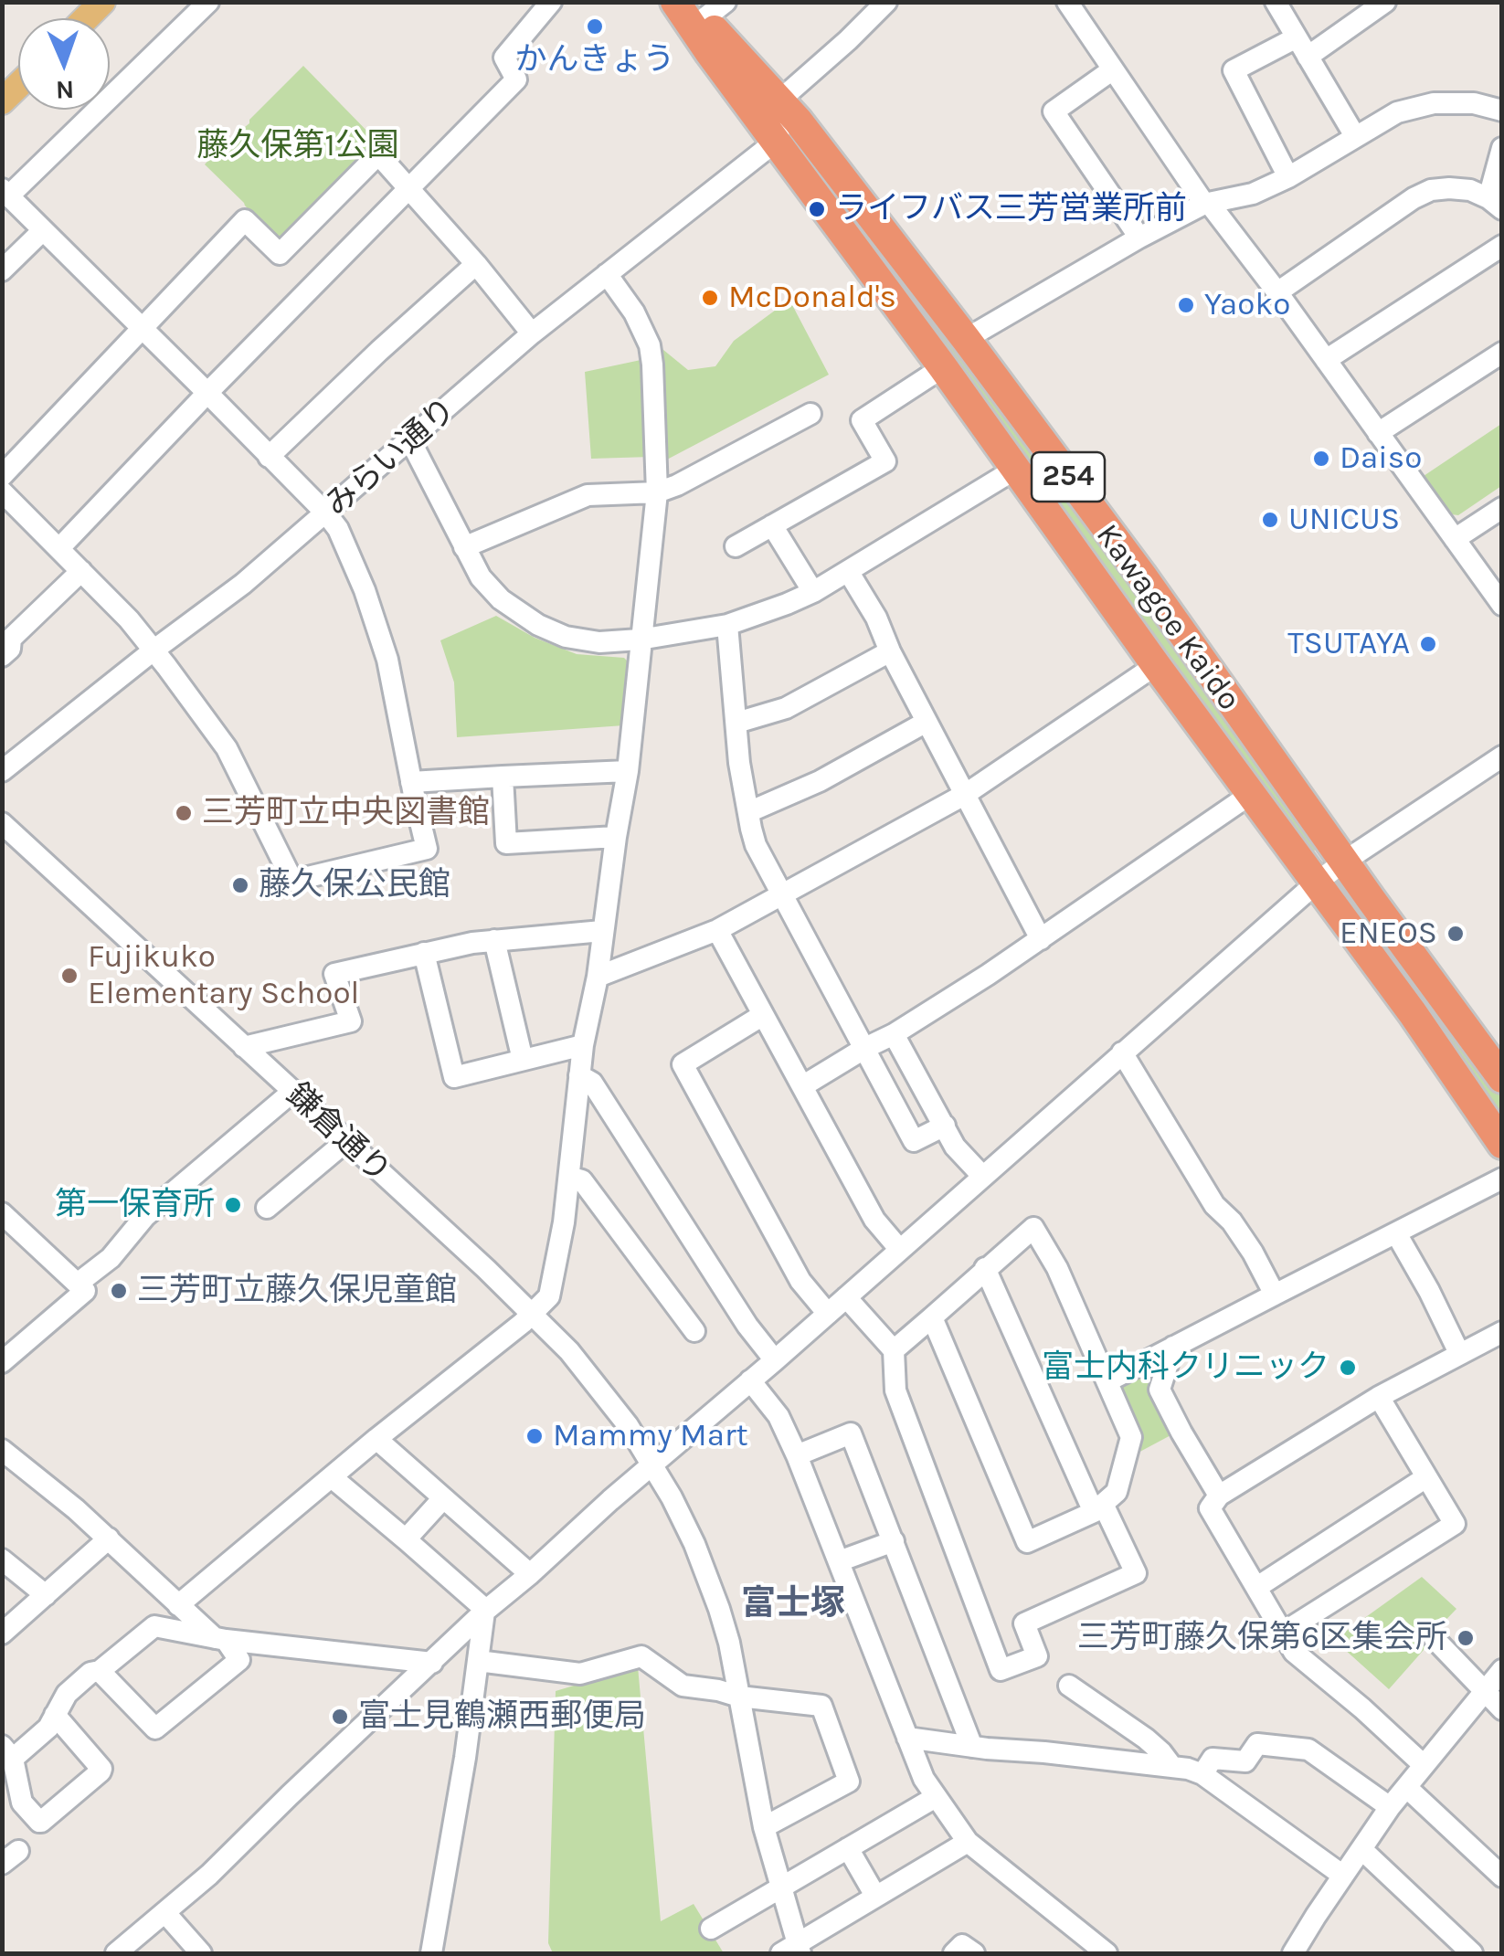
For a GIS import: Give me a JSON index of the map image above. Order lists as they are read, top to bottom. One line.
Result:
{"streets":{"highway":["254","Kawagoe Kaido"],"street":["みらい通り","鎌倉通り"]},"crossings":[["みらい通り","Kawagoe Kaido"]],"districts":["富士塚"],"parks":["藤久保第1公園"],"places":["かんきょう","ライフバス三芳営業所前","McDonald's","Yaoko","Daiso","UNICUS","TSUTAYA","三芳町立中央図書館","藤久保公民館","ENEOS","Fujikuko Elementary School","第一保育所","三芳町立藤久保児童館","富士内科クリニック","Mammy Mart","三芳町藤久保第6区集会所","富士見鶴瀬西郵便局"],"north":"bottom"}
